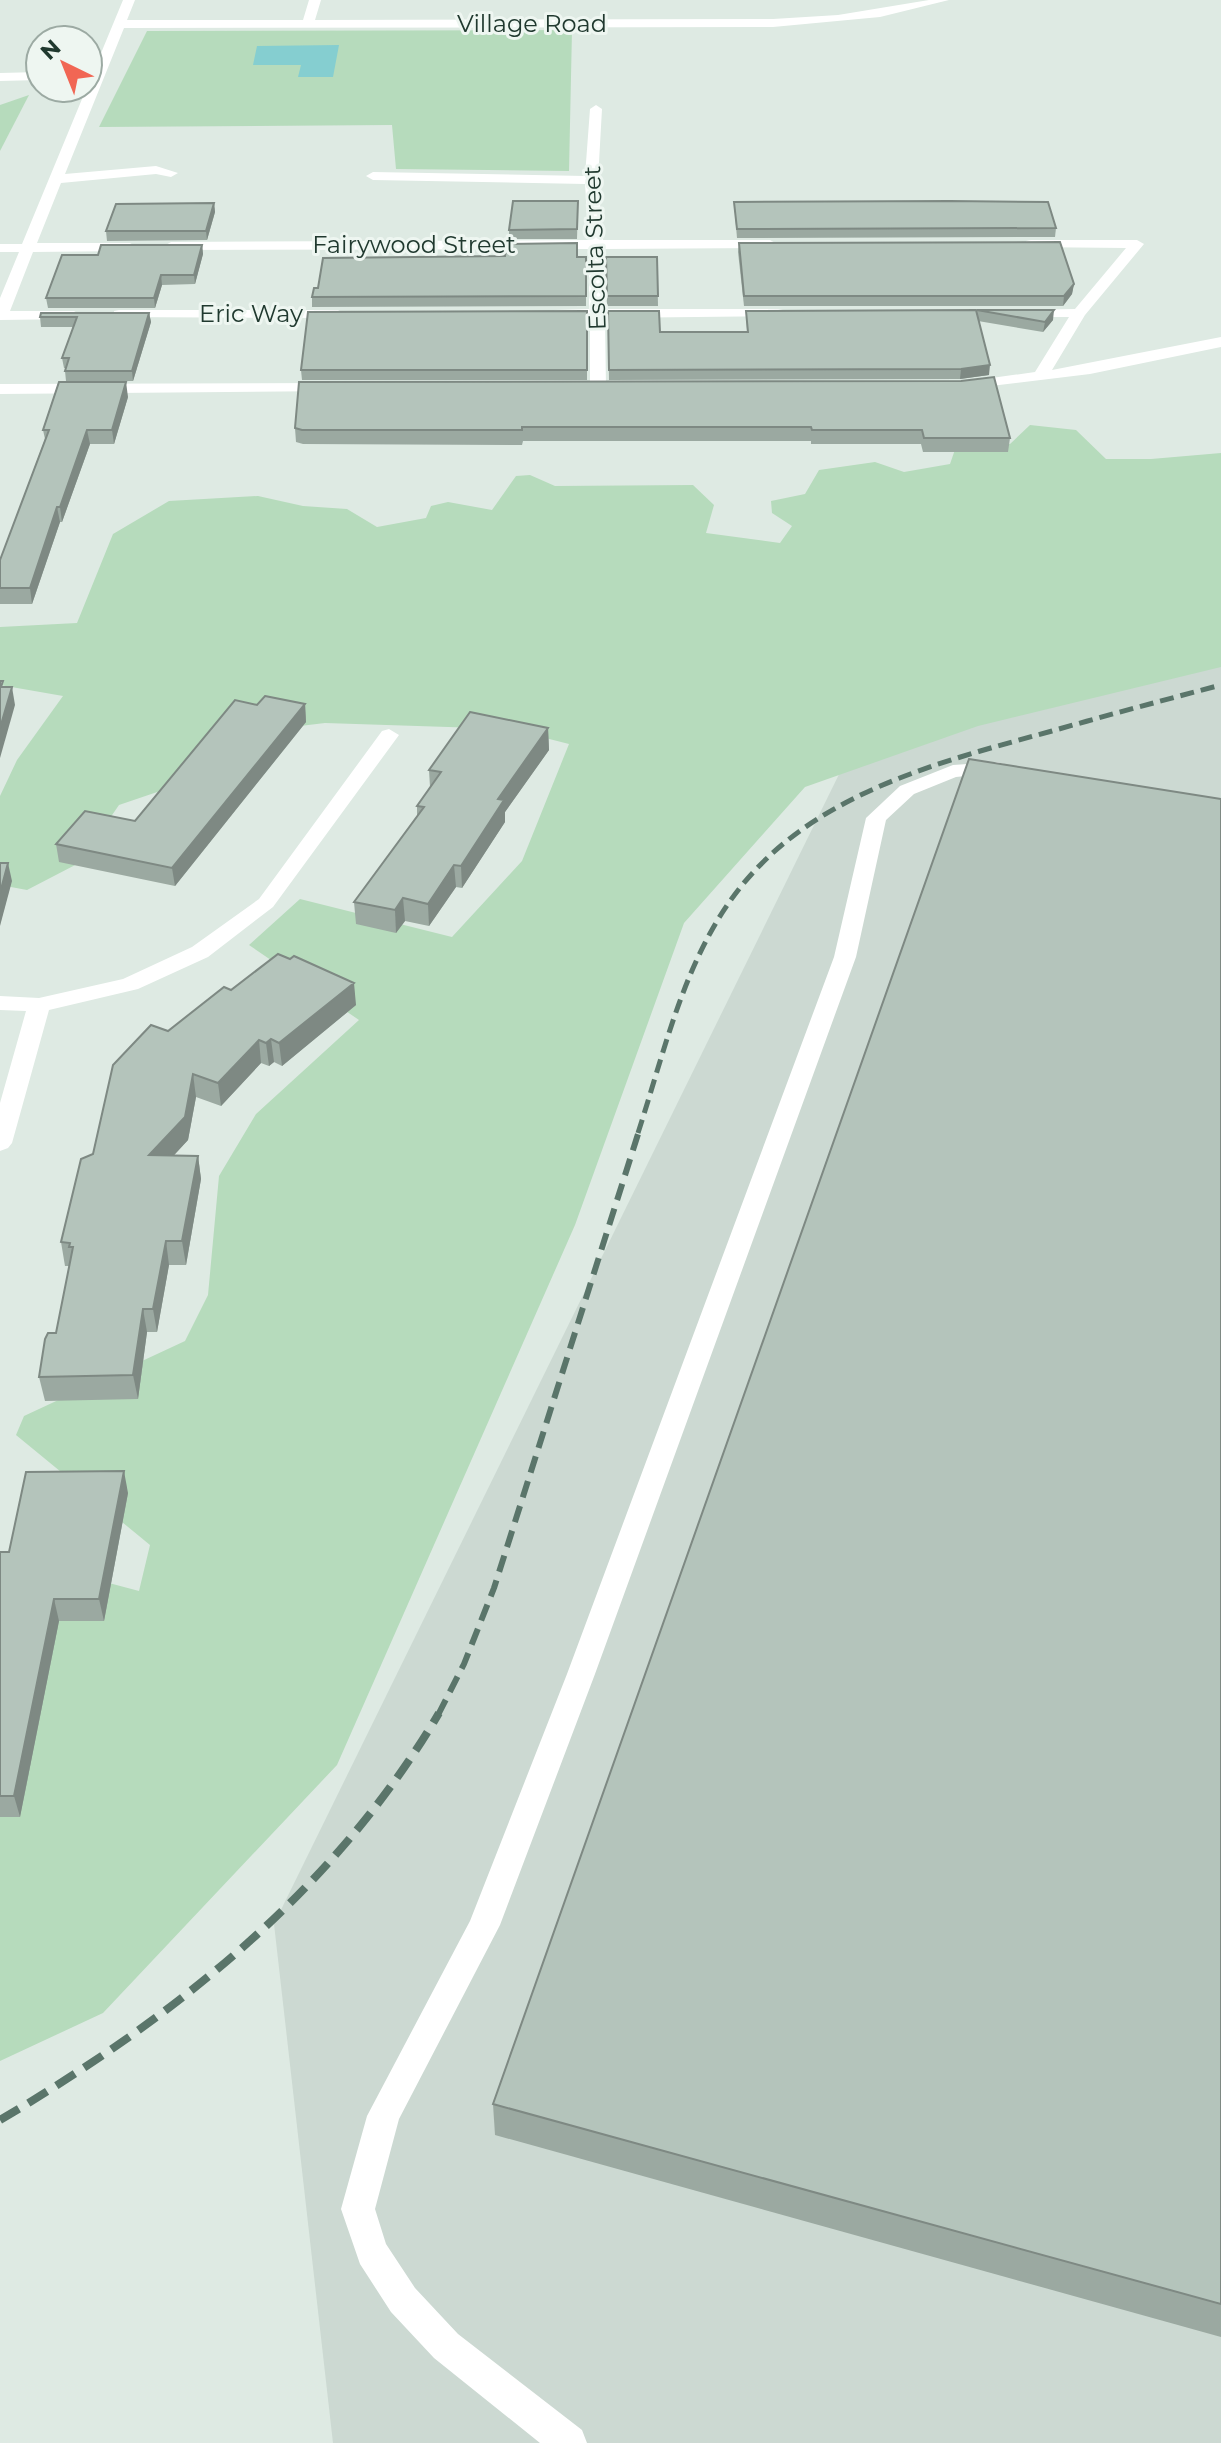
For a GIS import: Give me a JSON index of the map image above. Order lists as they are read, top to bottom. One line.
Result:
{"streets":{"street":["Village Road","Fairywood Street","Escolta Street","Eric Way"]},"crossings":[["Fairywood Street","Escolta Street"]],"north":"top left"}
